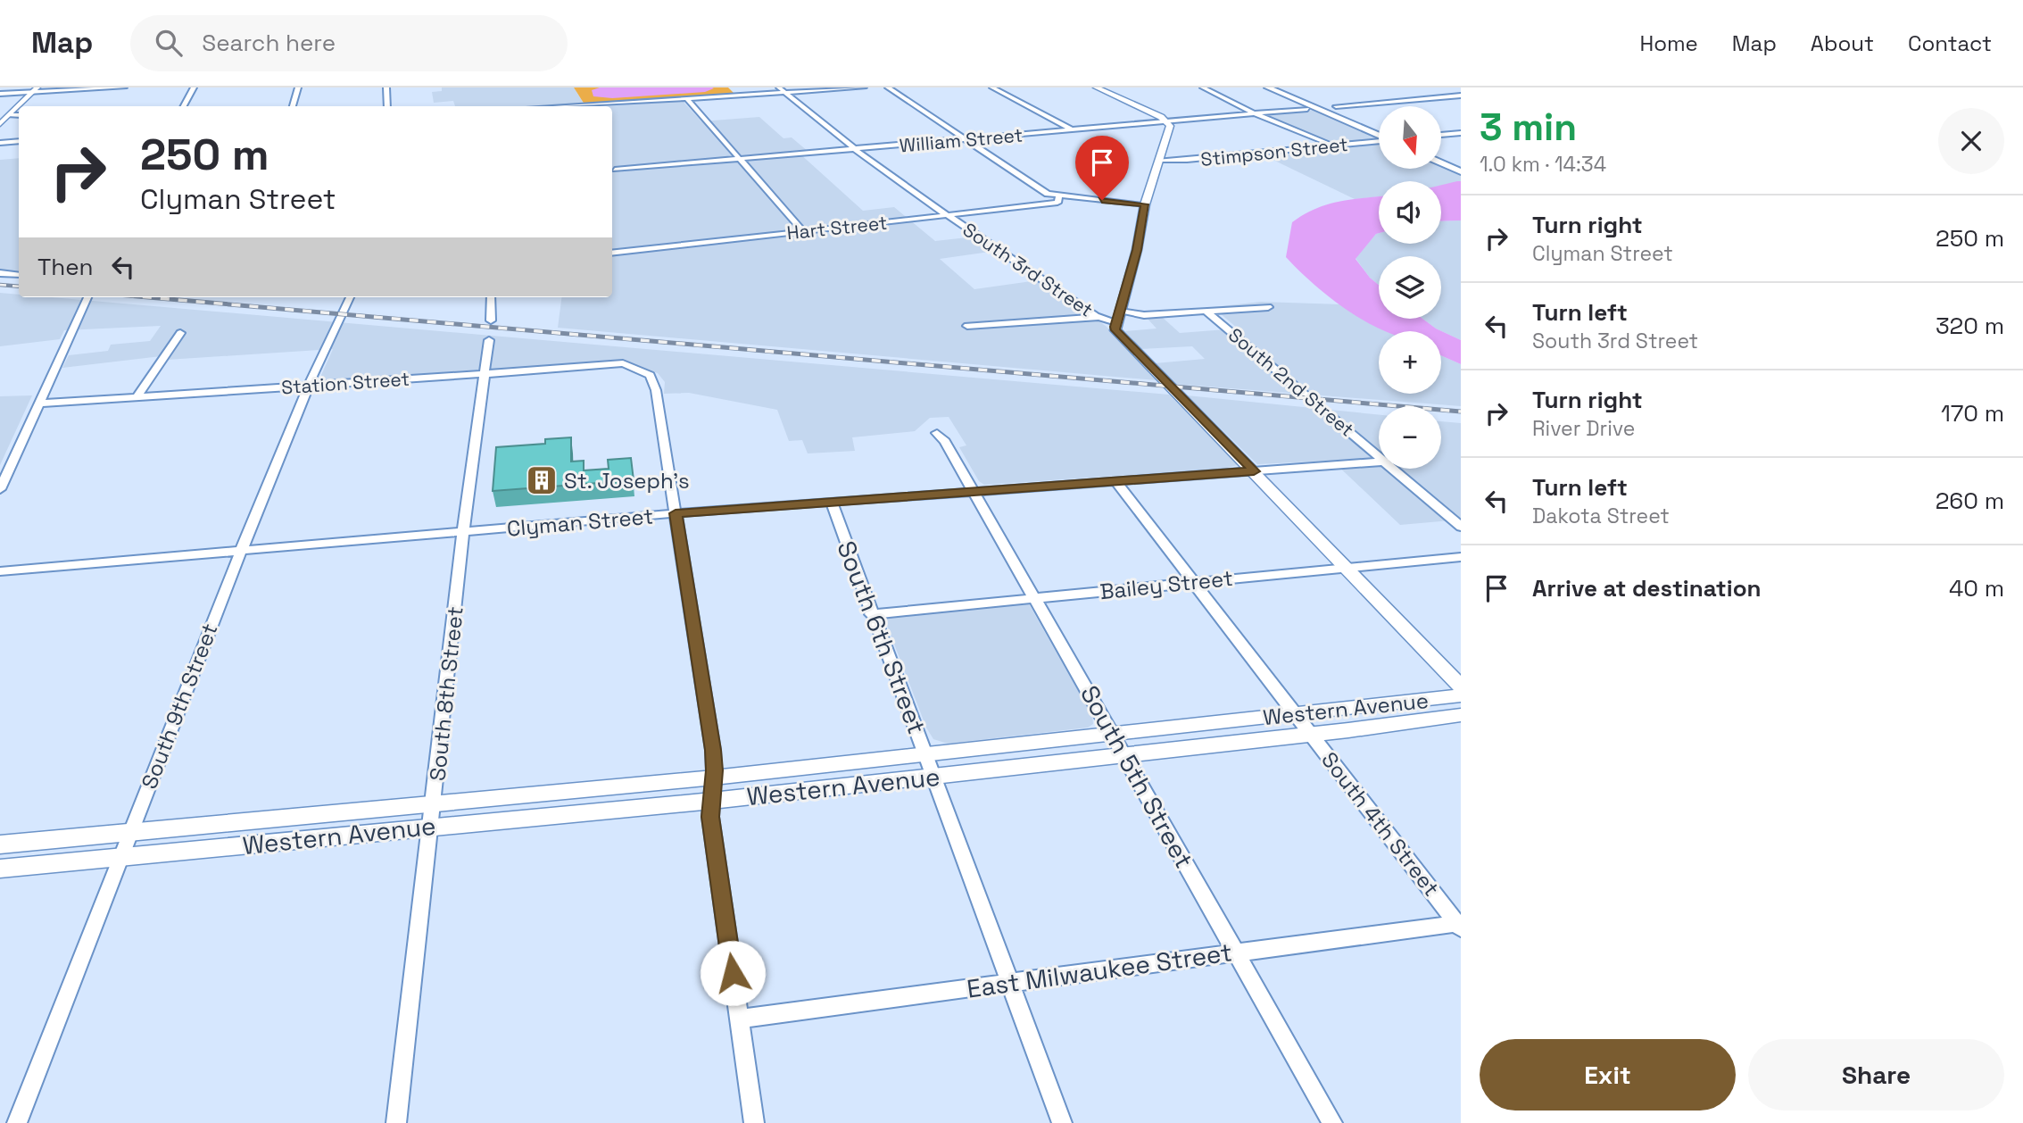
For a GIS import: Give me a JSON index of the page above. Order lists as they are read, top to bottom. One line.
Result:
{"streets":{"street":["William Street","Stimpson Street","Hart Street","South 3rd Street","South 2nd Street","Station Street","Clyman Street","Bailey Street","South 6th Street","South 8th Street","South 9th Street","Western Avenue","South 5th Street","South 4th Street","East Milwaukee Street"]},"crossings":[["William Street","South 3rd Street"],["Hart Street","South 3rd Street"],["South 3rd Street","Clyman Street"],["South 3rd Street","Bailey Street"],["Station Street","Clyman Street"],["Station Street","South 8th Street"],["Station Street","South 9th Street"],["Clyman Street","South 6th Street"],["Clyman Street","South 8th Street"],["Clyman Street","South 9th Street"],["Clyman Street","South 5th Street"],["Clyman Street","South 4th Street"],["Bailey Street","South 6th Street"],["Bailey Street","South 5th Street"],["Bailey Street","South 4th Street"],["South 6th Street","Western Avenue"],["South 6th Street","East Milwaukee Street"],["South 8th Street","Western Avenue"],["South 9th Street","Western Avenue"],["Western Avenue","South 5th Street"],["Western Avenue","South 4th Street"],["South 5th Street","East Milwaukee Street"],["South 4th Street","East Milwaukee Street"]],"places":{"building":["St. Joseph's"]},"north":"bottom","page":{"header":"Map","search":"Search here","nav":["Home","Map","About","Contact"],"heading":["3 min","1.0 km · 14:34"],"map_buttons":["+","−"],"turn":["250 m","Clyman Street"],"list":[{"name":"Turn right","note":"Clyman Street","value":"250 m"},{"name":"Turn left","note":"South 3rd Street","value":"320 m"},{"name":"Turn right","note":"River Drive","value":"170 m"},{"name":"Turn left","note":"Dakota Street","value":"260 m"},{"name":"Arrive at destination","value":"40 m"}],"then":"Then","buttons":["Exit","Share"]}}
